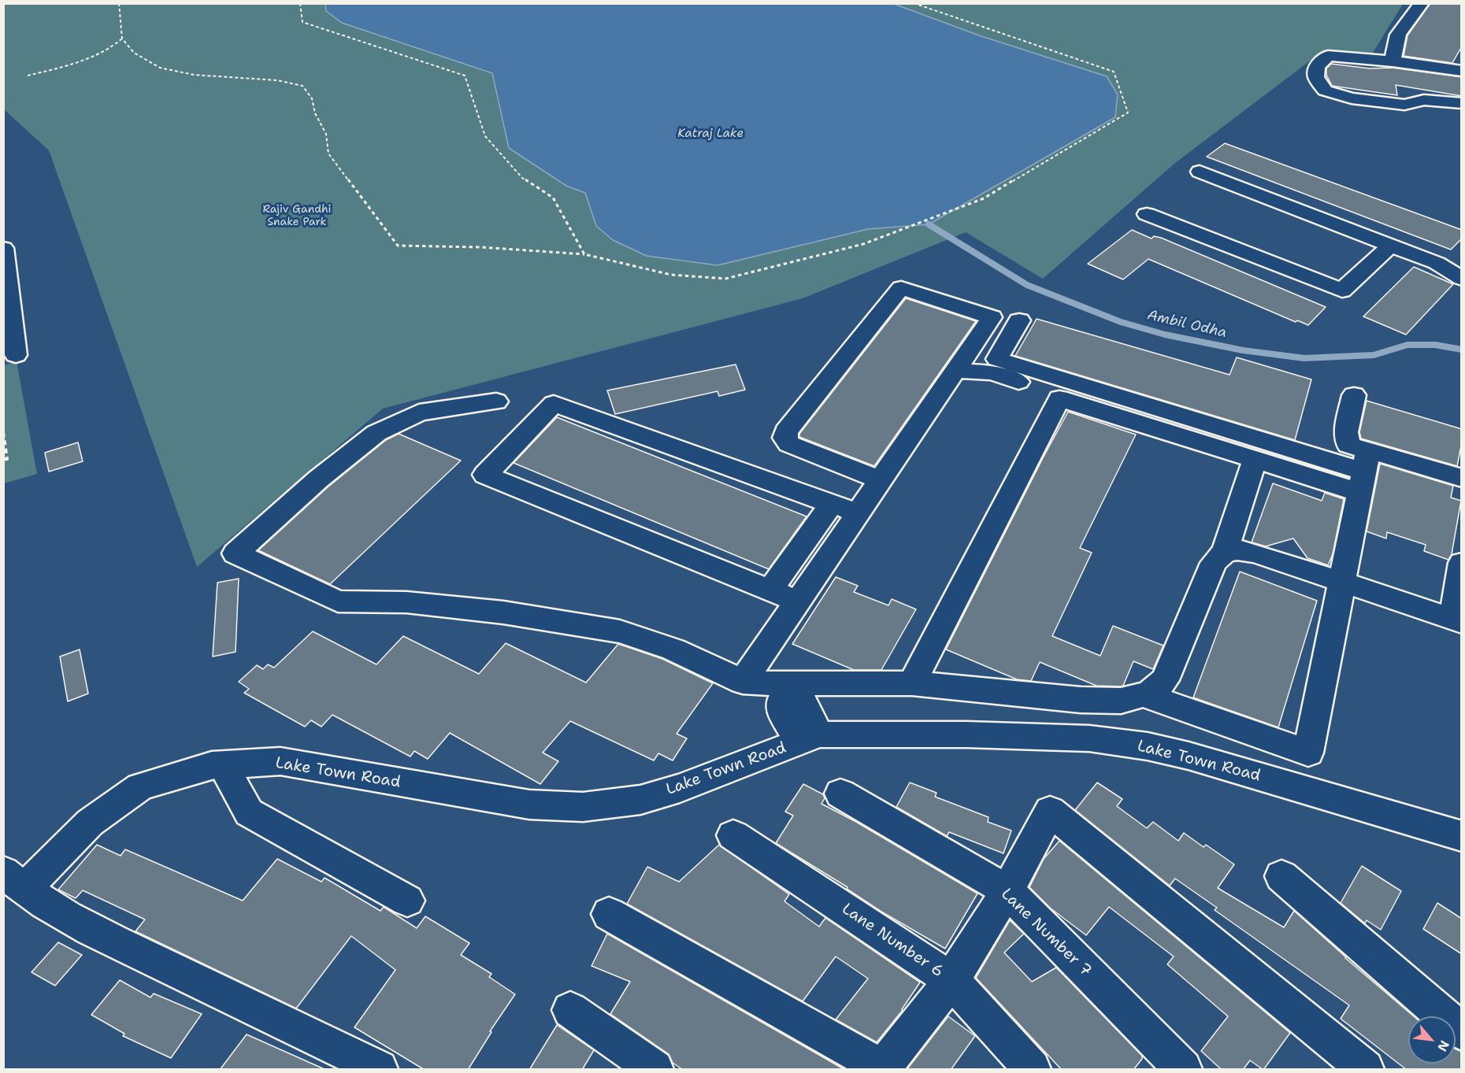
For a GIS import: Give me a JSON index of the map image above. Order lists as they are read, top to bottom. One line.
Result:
{"streets":{"street":["Lake Town Road","Lane Number 7","Lane Number 6"]},"water":["Katraj Lake","Ambil Odha"],"parks":["Rajiv Gandhi Snake Park"],"north":"bottom right"}
